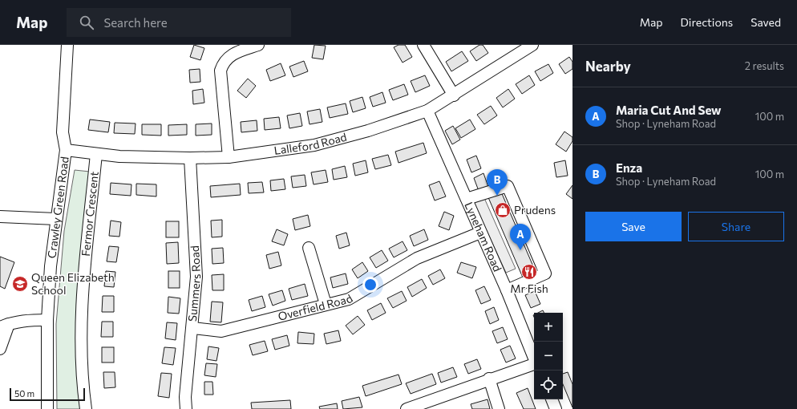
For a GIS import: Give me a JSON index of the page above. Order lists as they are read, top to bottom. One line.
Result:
{"streets":{"street":["Lalleford Road","Crawley Green Road","Fermor Crescent","Lyneham Road","Summers Road","Overfield Road"]},"crossings":[["Lalleford Road","Crawley Green Road"],["Lalleford Road","Fermor Crescent"],["Lalleford Road","Lyneham Road"],["Lalleford Road","Summers Road"],["Lyneham Road","Overfield Road"],["Summers Road","Overfield Road"]],"places":{"shop":["Prudens"],"restaurant":["Mr Fish"],"school or university":["Queen Elizabeth School"]},"scale_bar":"50 m","page":{"header":"Map","search":"Search here","nav":["Map","Directions","Saved"],"heading":["Nearby","2 results"],"list":[{"mark":"A","name":"Maria Cut And Sew","note":"Shop · Lyneham Road","value":"100 m"},{"mark":"B","name":"Enza","note":"Shop · Lyneham Road","value":"100 m"}],"pins":["B","A"],"buttons":["Save","Share"],"map_buttons":["+","−"],"scale":"50 m"}}
